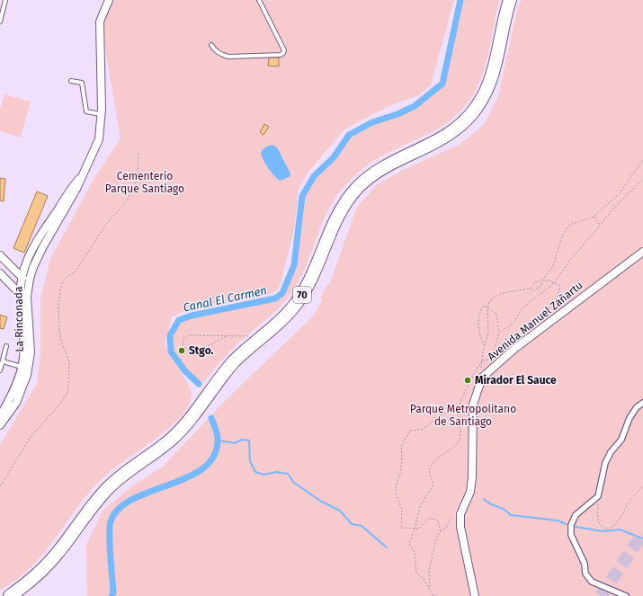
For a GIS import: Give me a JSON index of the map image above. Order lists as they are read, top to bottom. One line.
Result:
{"streets":{"highway":["70"],"street":["La Rinconada","Avenida Manuel Zañartu"]},"water":["Canal El Carmen"],"parks":["Cementerio Parque Santiago","Parque Metropolitano de Santiago"],"places":["Stgo.","Mirador El Sauce"]}
